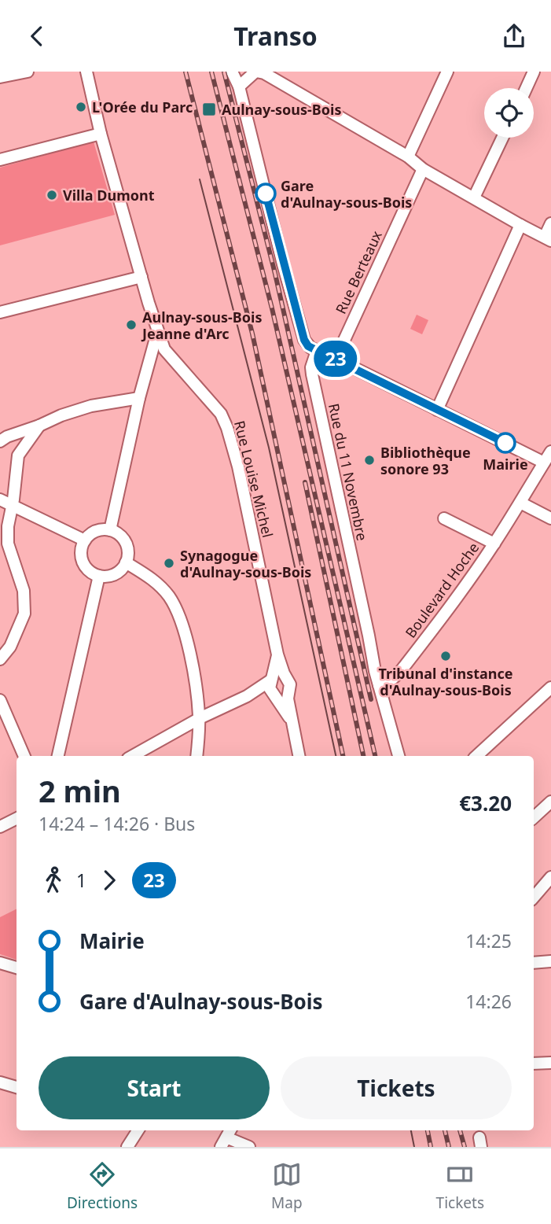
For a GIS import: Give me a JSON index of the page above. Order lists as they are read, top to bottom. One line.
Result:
{"streets":{"street":["Rue Berteaux","Rue du 11 Novembre","Rue Louise Michel","Boulevard Hoche"]},"crossings":[["Rue du 11 Novembre","Boulevard Hoche"]],"places":{"other":["L'Orée du Parc","Gare d'Aulnay-sous-Bois","Villa Dumont","Aulnay-sous-Bois Jeanne d'Arc","Mairie","Bibliothèque sonore 93","Synagogue d'Aulnay-sous-Bois","Tribunal d'instance d'Aulnay-sous-Bois"],"transit":["Aulnay-sous-Bois"]},"lines":["bus line 23"],"page":{"header":"Transo","on_map":"23","heading":["2 min","14:24 – 14:26 · Bus","€3.20"],"legs":["1","23"],"list":[{"name":"Mairie","value":"14:25"},{"name":"Gare d'Aulnay-sous-Bois","value":"14:26"}],"buttons":["Start","Tickets"],"tabs":["Directions","Map","Tickets"]}}
